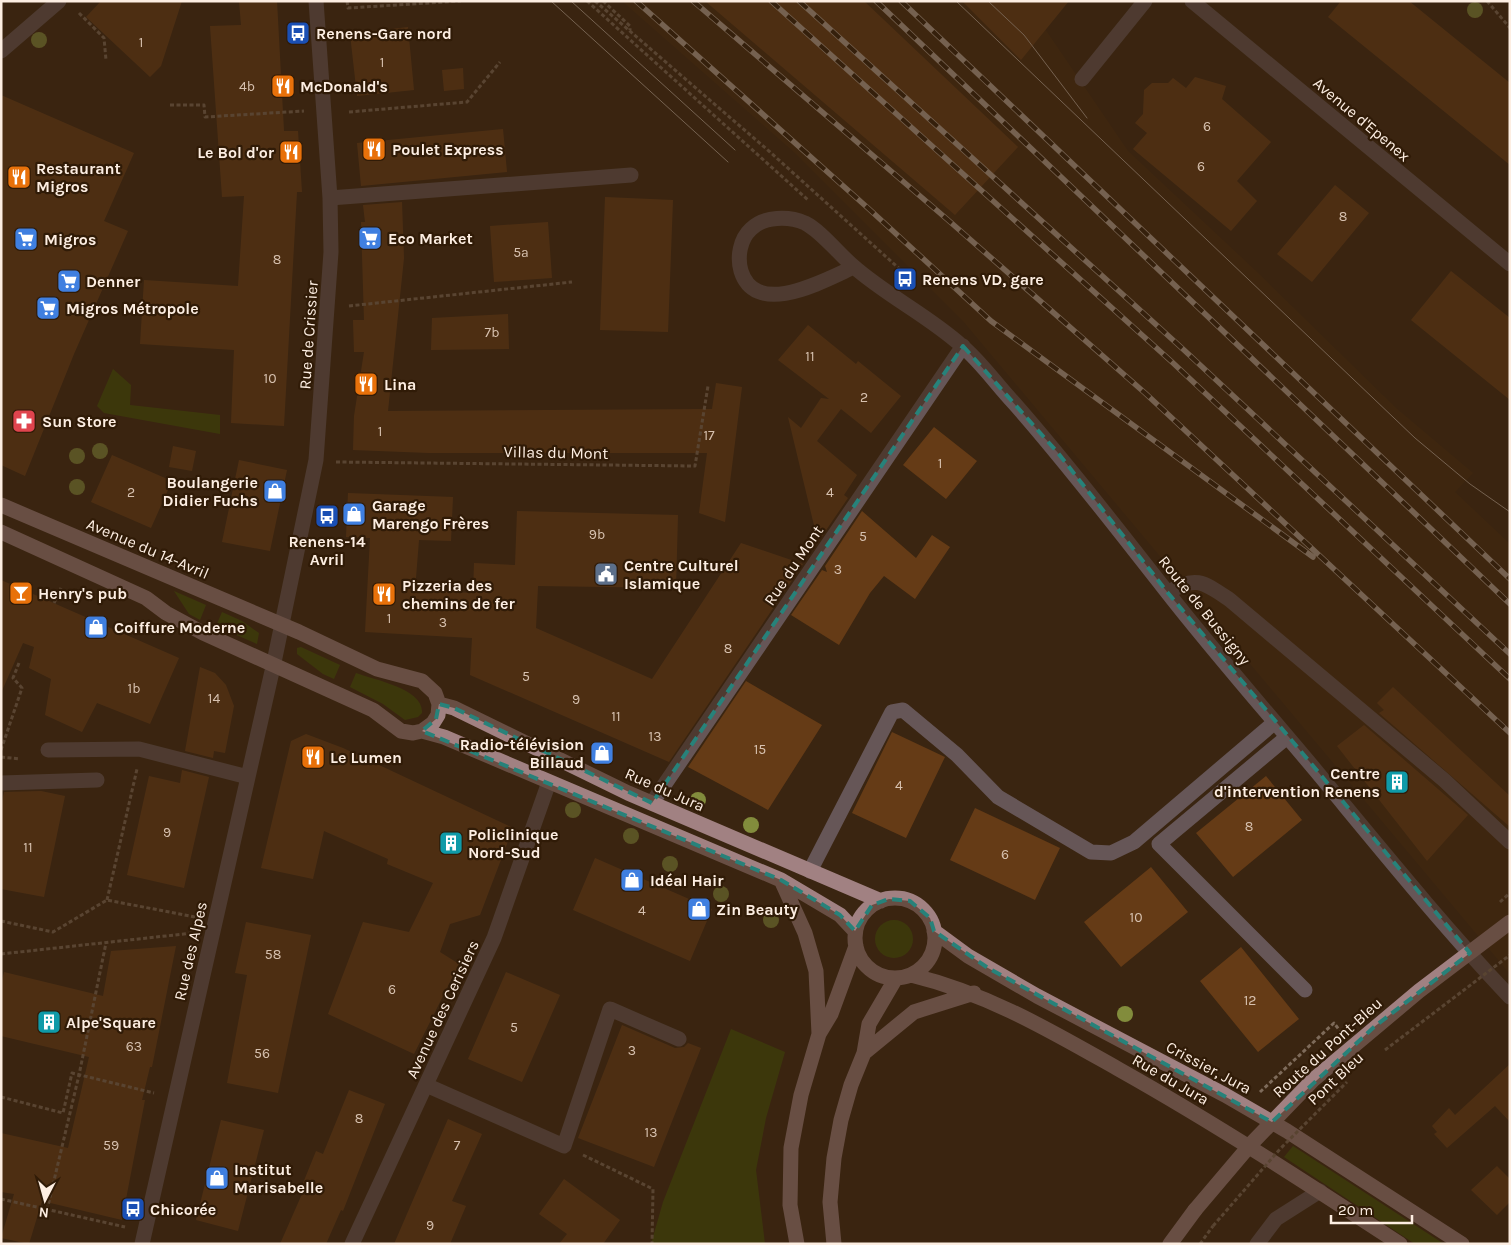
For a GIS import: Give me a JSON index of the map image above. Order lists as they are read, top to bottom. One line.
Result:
{"streets":{"main road":["Avenue du 14-Avril","Rue du Jura","Route du Pont-Bleu","Crissier, Jura"],"street":["Avenue d'Epenex","Rue de Crissier","Rue du Mont","Route de Bussigny","Rue des Alpes","Avenue des Cerisiers"],"path":["Villas du Mont","Pont Bleu"]},"crossings":[["Rue de Crissier","Avenue du 14-Avril"],["Rue de Crissier","Rue des Alpes"],["Rue du Mont","Route de Bussigny"],["Rue du Mont","Rue du Jura"],["Rue du Jura","Crissier, Jura"]],"places":{"bus stop":["Renens-Gare nord","Renens VD, gare","Renens-14 Avril","Chicorée"],"restaurant":["McDonald's","Poulet Express","Le Bol d'or","Restaurant Migros","Lina","Pizzeria des chemins de fer","Le Lumen"],"supermarket":["Eco Market","Migros","Denner","Migros Métropole"],"pharmacy":["Sun Store"],"shop":["Boulangerie Didier Fuchs","Garage Marengo Frères","Coiffure Moderne","Radio-télévision Billaud","Idéal Hair","Zin Beauty","Institut Marisabelle"],"public building":["Centre Culturel Islamique"],"bar":["Henry's pub"],"building":["Centre d'intervention Renens","Policlinique Nord-Sud","Alpe'Square"]},"house_numbers":["1","1","4b","6","6","8","5a","8","7b","11","10","2","1","17","1","2","4","9b","5","3","1","3","8","5","1b","14","9","11","13","15","4","8","9","11","6","4","10","58","6","12","5","63","3","56","8","13","59","7","9"],"scale_bar":"20 m","north":"bottom"}
